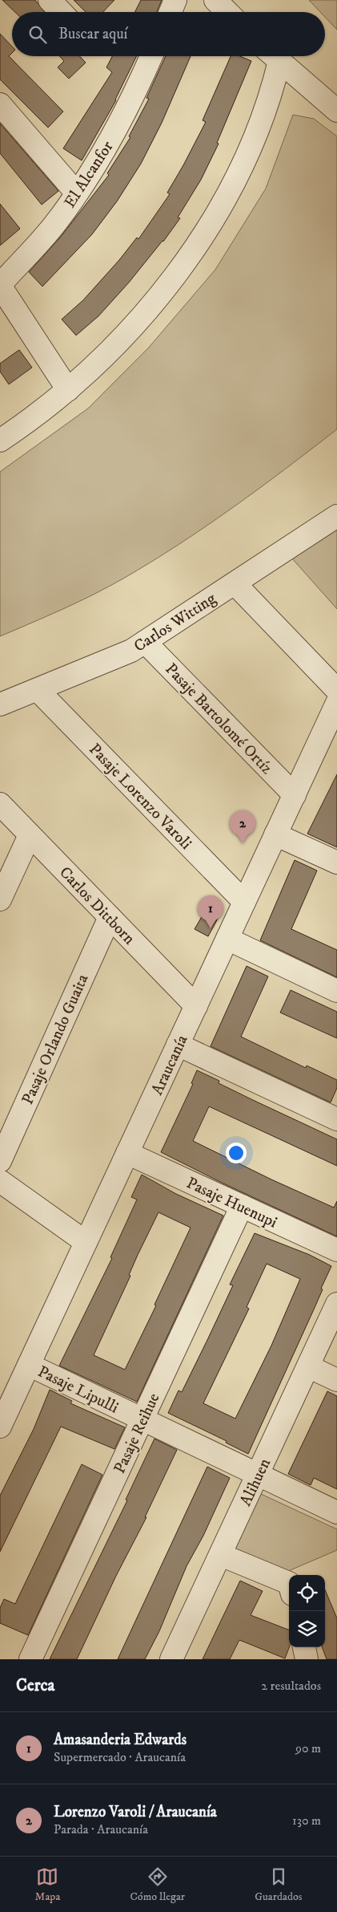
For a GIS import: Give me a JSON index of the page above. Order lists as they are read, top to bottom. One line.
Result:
{"streets":{"street":["El Alcanfor","Carlos Witting","Pasaje Bartolomé Ortíz","Pasaje Lorenzo Varoli","Carlos Dittborn","Pasaje Orlando Guaita","Araucanía","Pasaje Huenupi","Pasaje Lipulli","Pasaje Reihue","Alihuen"]},"crossings":[["Carlos Witting","Pasaje Bartolomé Ortíz"],["Carlos Witting","Pasaje Lorenzo Varoli"],["Pasaje Bartolomé Ortíz","Araucanía"],["Pasaje Lorenzo Varoli","Araucanía"],["Carlos Dittborn","Pasaje Orlando Guaita"],["Carlos Dittborn","Araucanía"],["Araucanía","Pasaje Huenupi"],["Araucanía","Pasaje Lipulli"],["Pasaje Huenupi","Pasaje Reihue"],["Pasaje Lipulli","Pasaje Reihue"],["Pasaje Lipulli","Alihuen"]],"page":{"search":"Buscar aquí","pins":["2","1"],"heading":["Cerca","2 resultados"],"list":[{"mark":"1","name":"Amasanderia Edwards","note":"Supermercado · Araucanía","value":"90 m"},{"mark":"2","name":"Lorenzo Varoli / Araucanía","note":"Parada · Araucanía","value":"130 m"}],"nav":["Mapa","Cómo llegar","Guardados"]}}
